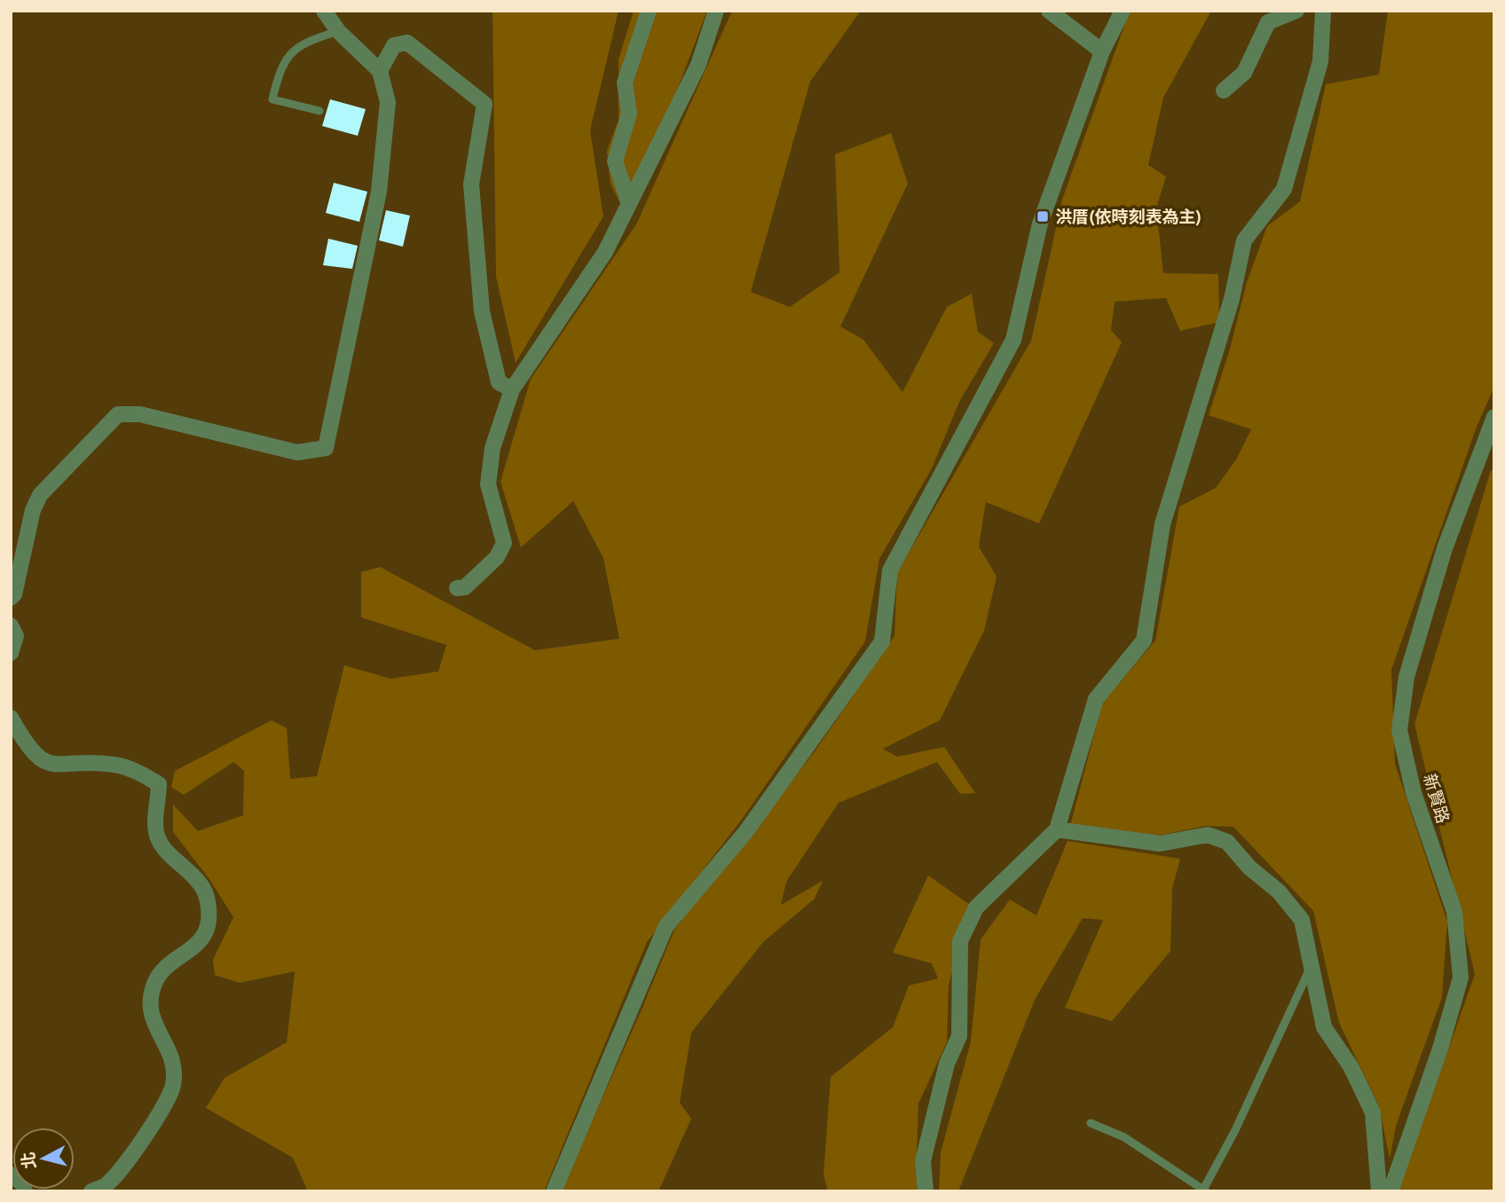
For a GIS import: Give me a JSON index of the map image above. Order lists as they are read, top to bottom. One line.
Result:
{"streets":{"street":["新賢路"]},"places":{"transit":["洪厝(依時刻表為主)"]},"north":"left"}
